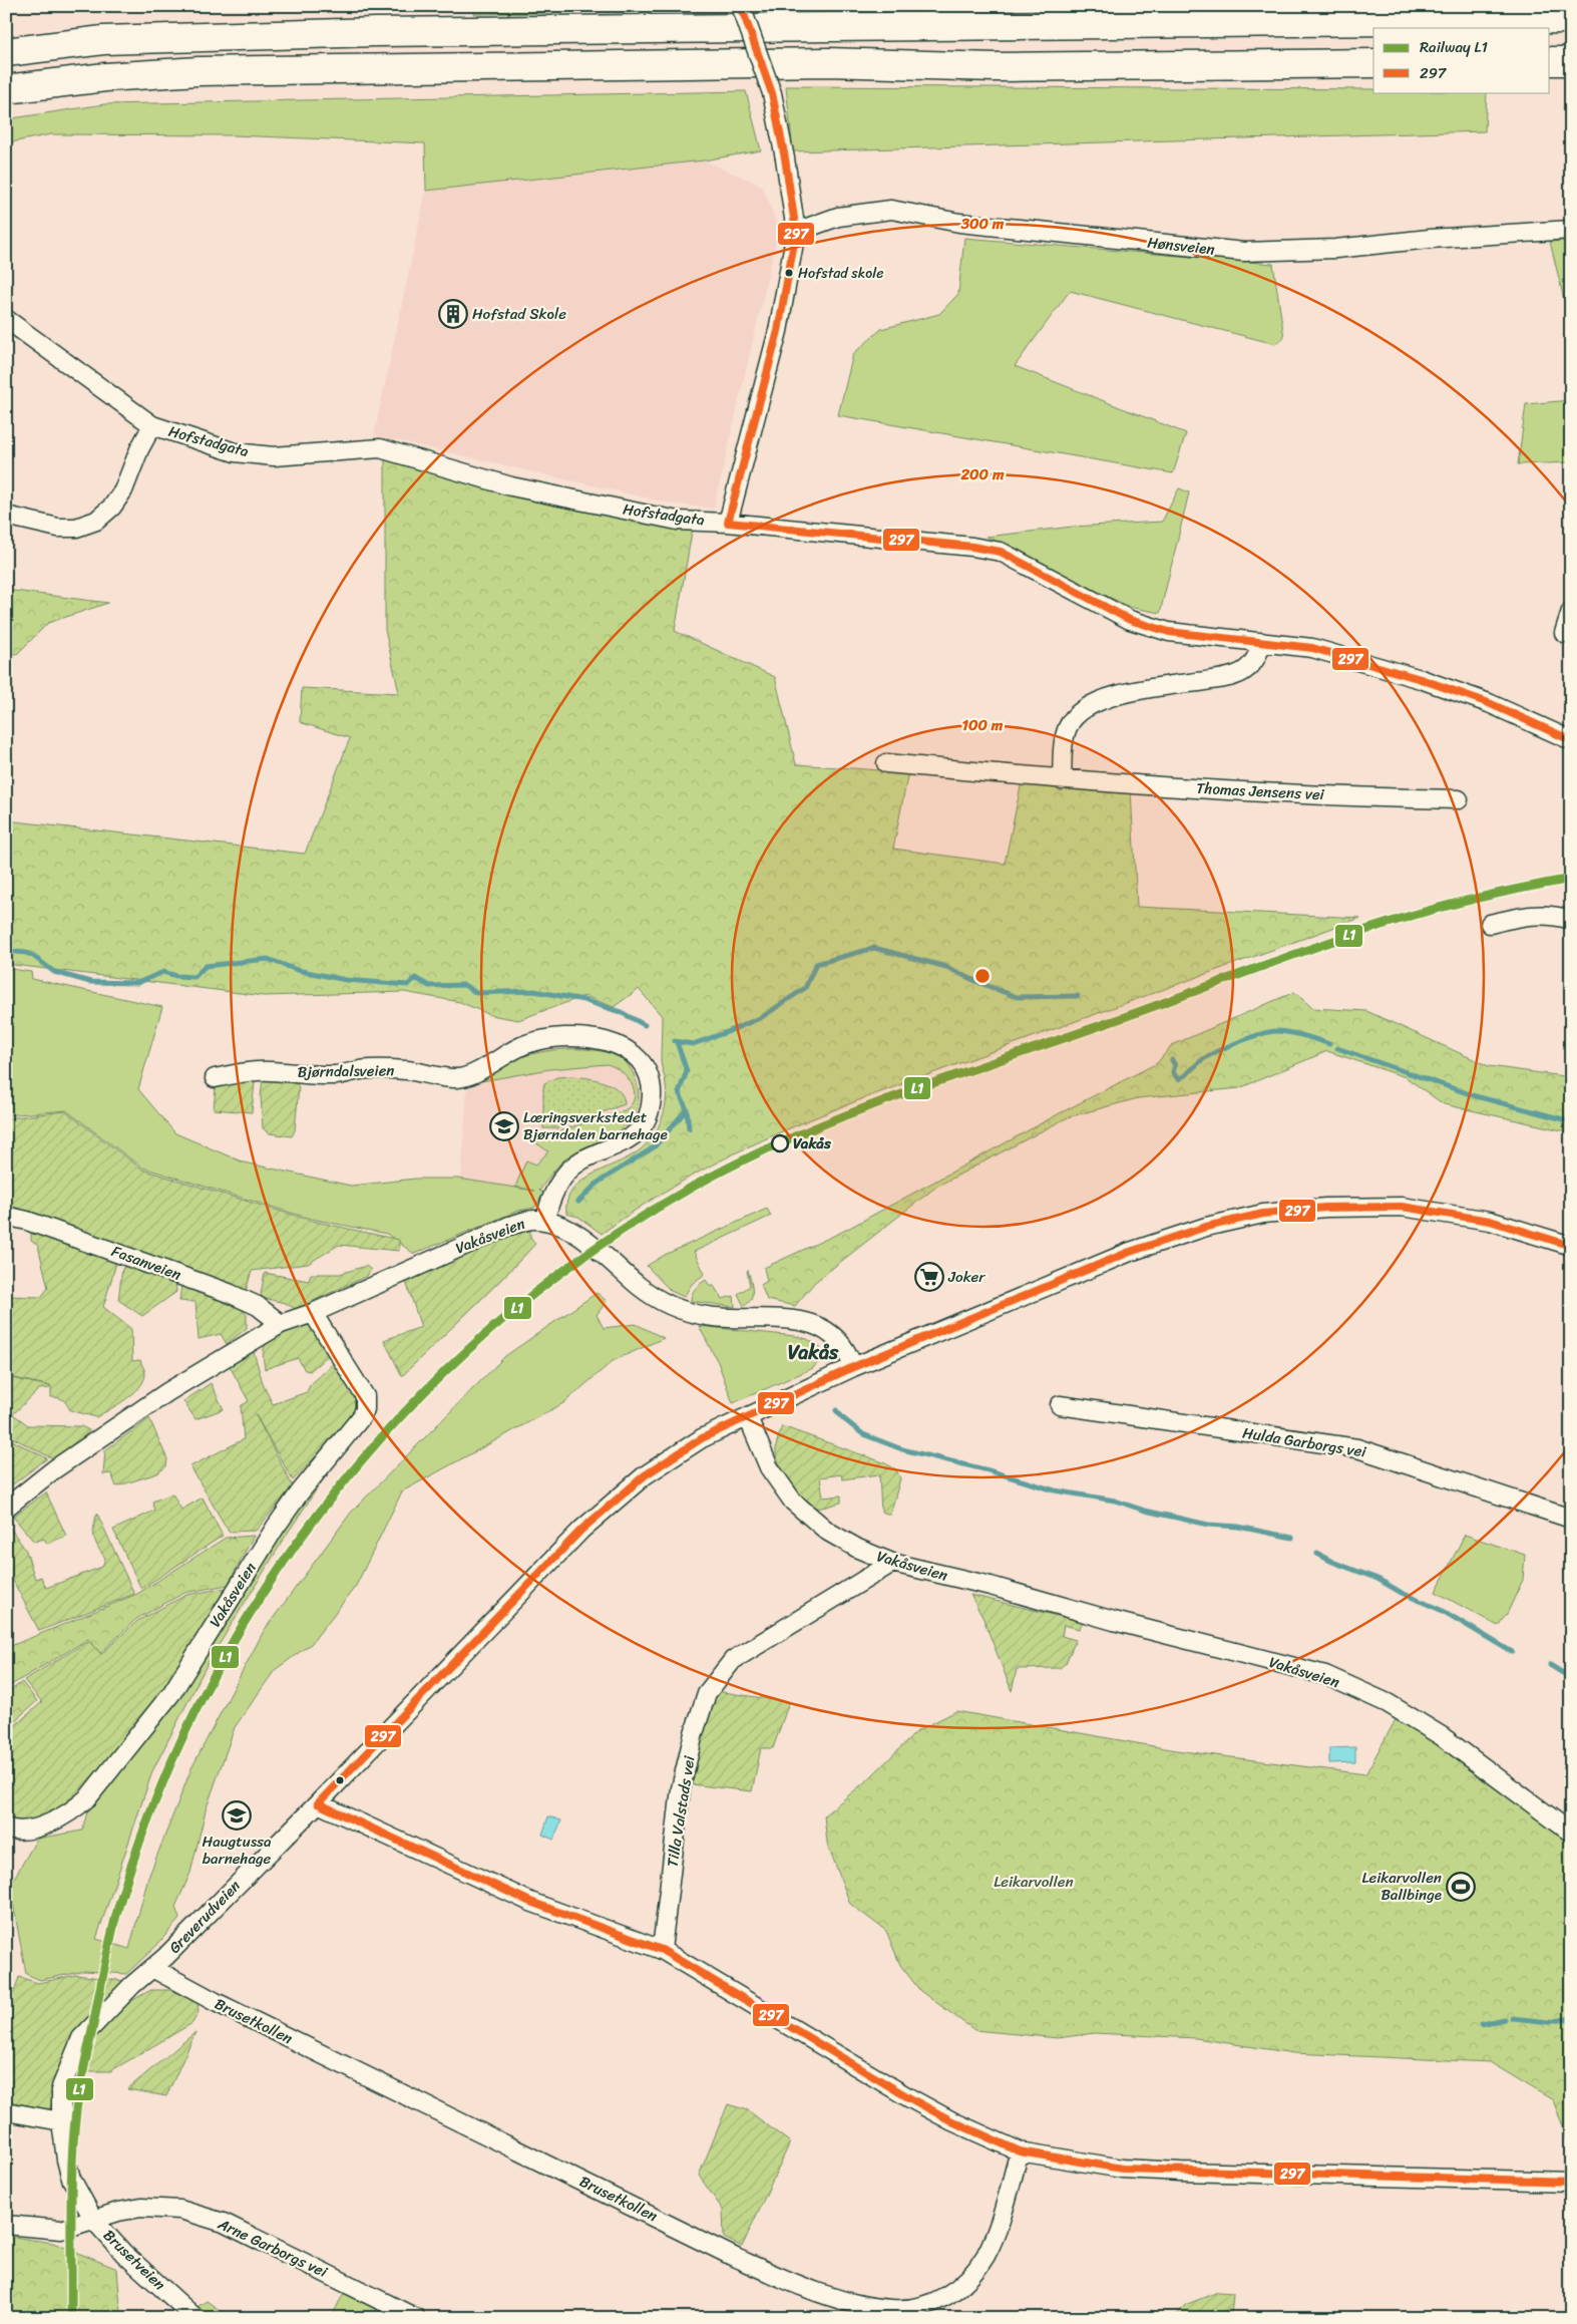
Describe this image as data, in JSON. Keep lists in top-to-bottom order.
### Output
{
  "streets": {
    "street": [
      "Hønsveien",
      "Hofstadgata",
      "Thomas Jensens vei",
      "Bjørndalsveien",
      "Vakåsveien",
      "Fasanveien",
      "Hulda Garborgs vei",
      "Tilla Valstads vei",
      "Greverudveien",
      "Brusetkollen",
      "Arne Garborgs vei",
      "Brusetveien"
    ]
  },
  "crossings": [
    ["Bjørndalsveien", "Vakåsveien"],
    ["Vakåsveien", "Fasanveien"],
    ["Vakåsveien", "Tilla Valstads vei"],
    ["Vakåsveien", "Greverudveien"],
    ["Greverudveien", "Brusetkollen"],
    ["Greverudveien", "Arne Garborgs vei"],
    ["Greverudveien", "Brusetveien"],
    ["Arne Garborgs vei", "Brusetveien"]
  ],
  "districts": ["Vakås"],
  "parks": ["Leikarvollen"],
  "places": {
    "other": ["Hofstad skole", "Vakås"],
    "building": ["Hofstad Skole"],
    "school or university": ["Læringsverkstedet Bjørndalen barnehage", "Haugtussa barnehage"],
    "supermarket": ["Joker"],
    "sports": ["Leikarvollen Ballbinge"]
  },
  "lines": ["transit line 297", "rail line L1"],
  "legend": ["Railway L1", "297"],
  "rings": ["300 m", "200 m", "100 m"]
}
